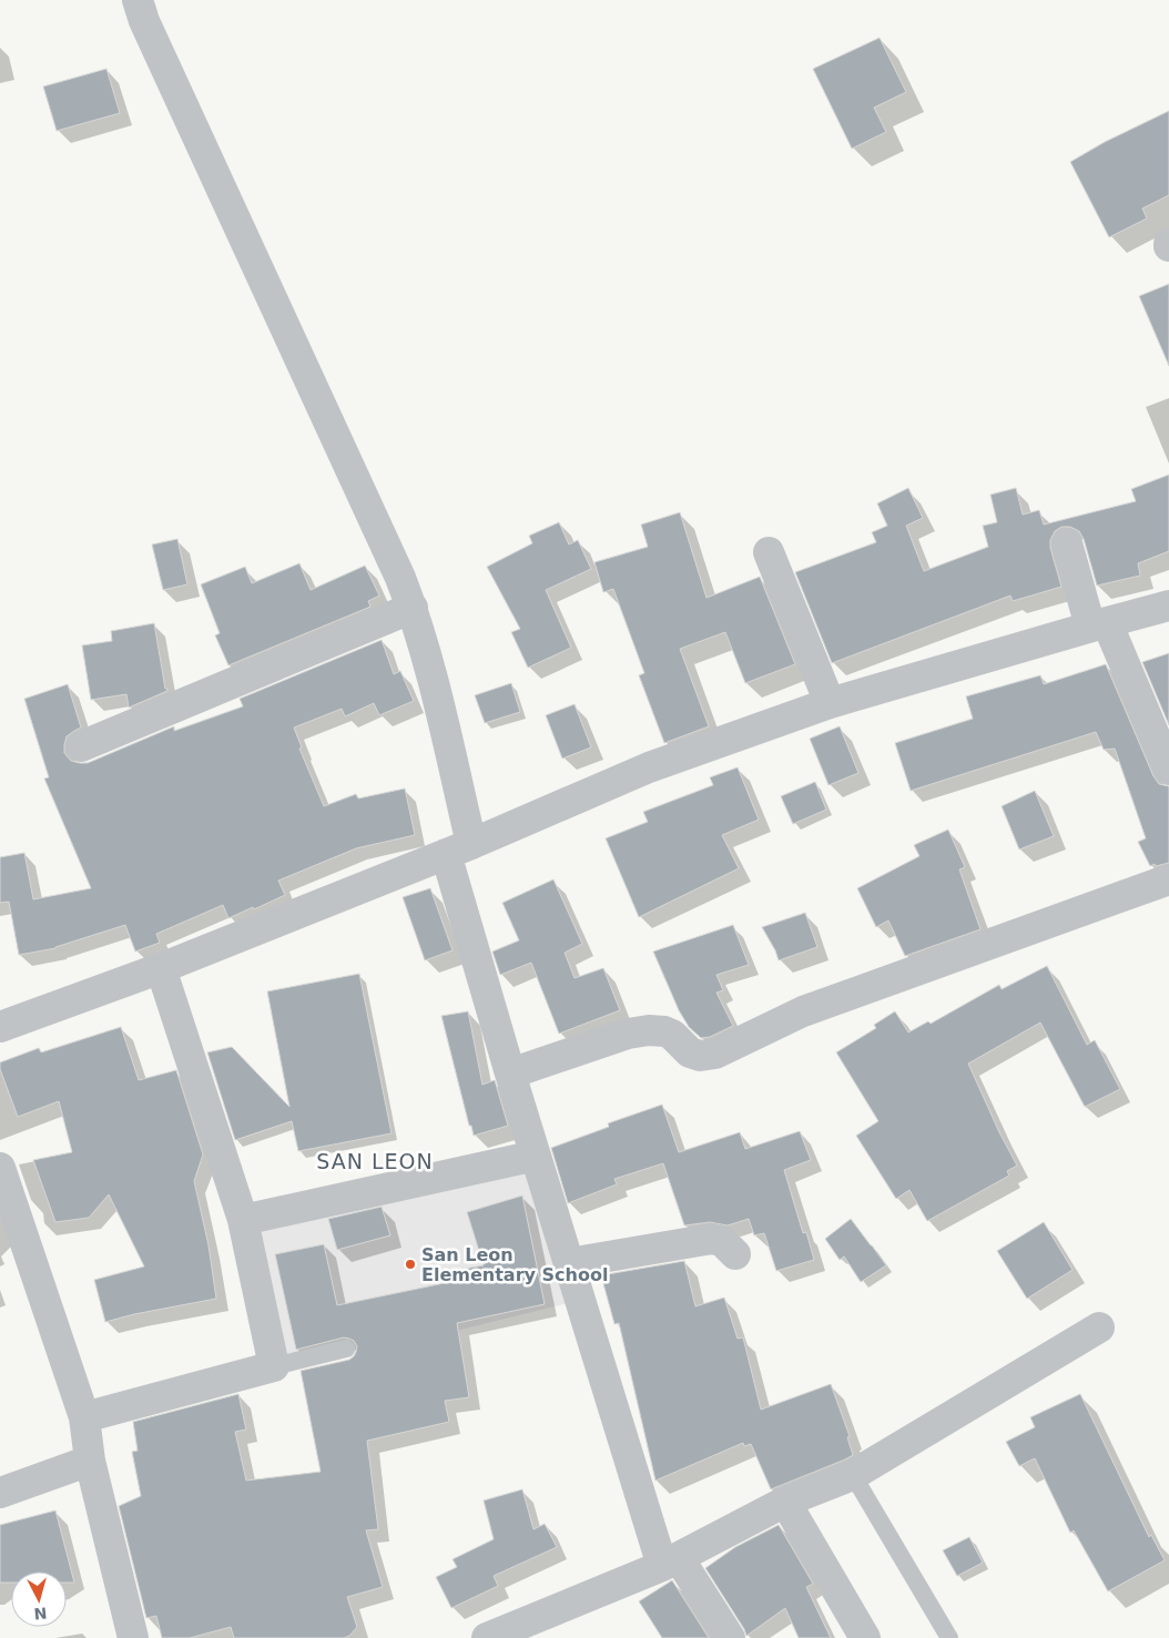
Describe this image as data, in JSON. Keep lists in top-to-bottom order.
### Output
{
  "districts": ["SAN LEON"],
  "places": ["San Leon Elementary School"],
  "north": "bottom"
}
